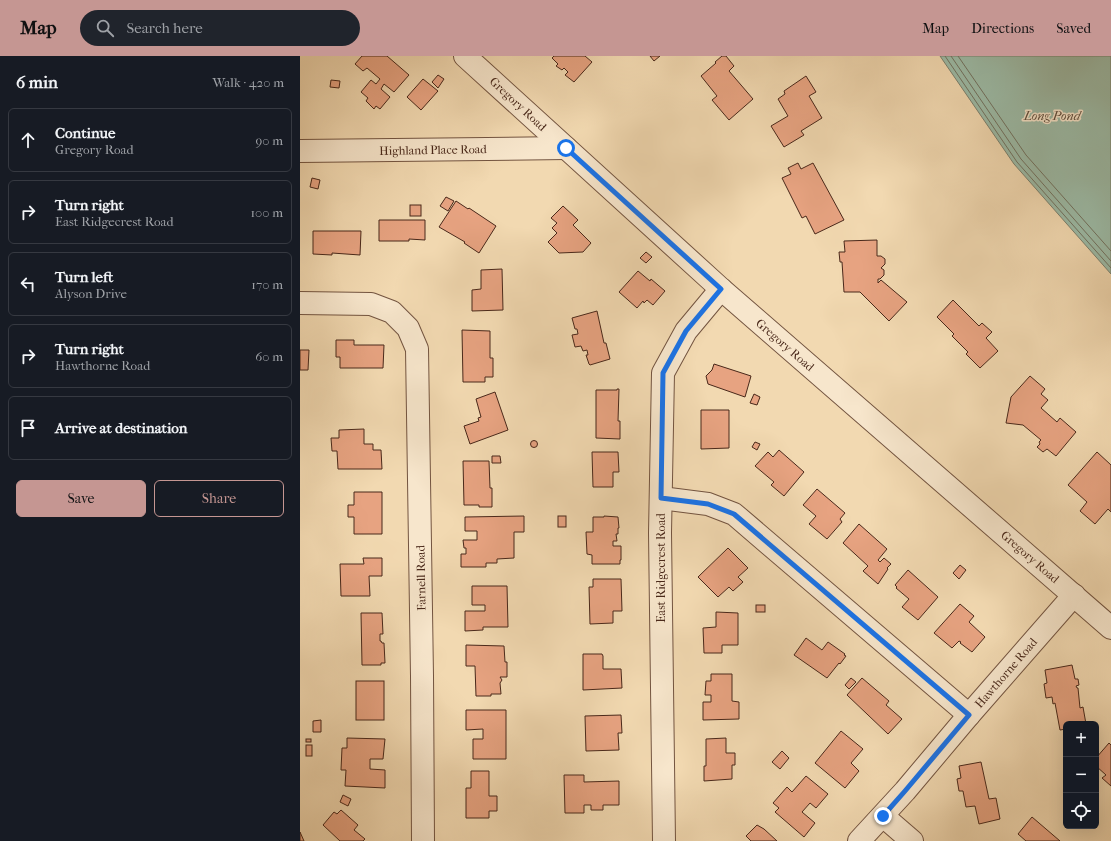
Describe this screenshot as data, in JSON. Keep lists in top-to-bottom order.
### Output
{
  "streets": {
    "street": [
      "Gregory Road",
      "Highland Place Road",
      "East Ridgecrest Road",
      "Farnell Road",
      "Hawthorne Road"
    ]
  },
  "crossings": [
    ["Gregory Road", "Highland Place Road"],
    ["Gregory Road", "East Ridgecrest Road"],
    ["Gregory Road", "Hawthorne Road"]
  ],
  "water": ["Long Pond"],
  "page": {
    "header": "Map",
    "search": "Search here",
    "nav": ["Map", "Directions", "Saved"],
    "heading": ["6 min", "Walk · 420 m"],
    "list": [
      ["Continue", "Gregory Road", "90 m"],
      ["Turn right", "East Ridgecrest Road", "100 m"],
      ["Turn left", "Alyson Drive", "170 m"],
      ["Turn right", "Hawthorne Road", "60 m"],
      "Arrive at destination"
    ],
    "buttons": ["Save", "Share"],
    "map_buttons": ["+", "−"]
  }
}
